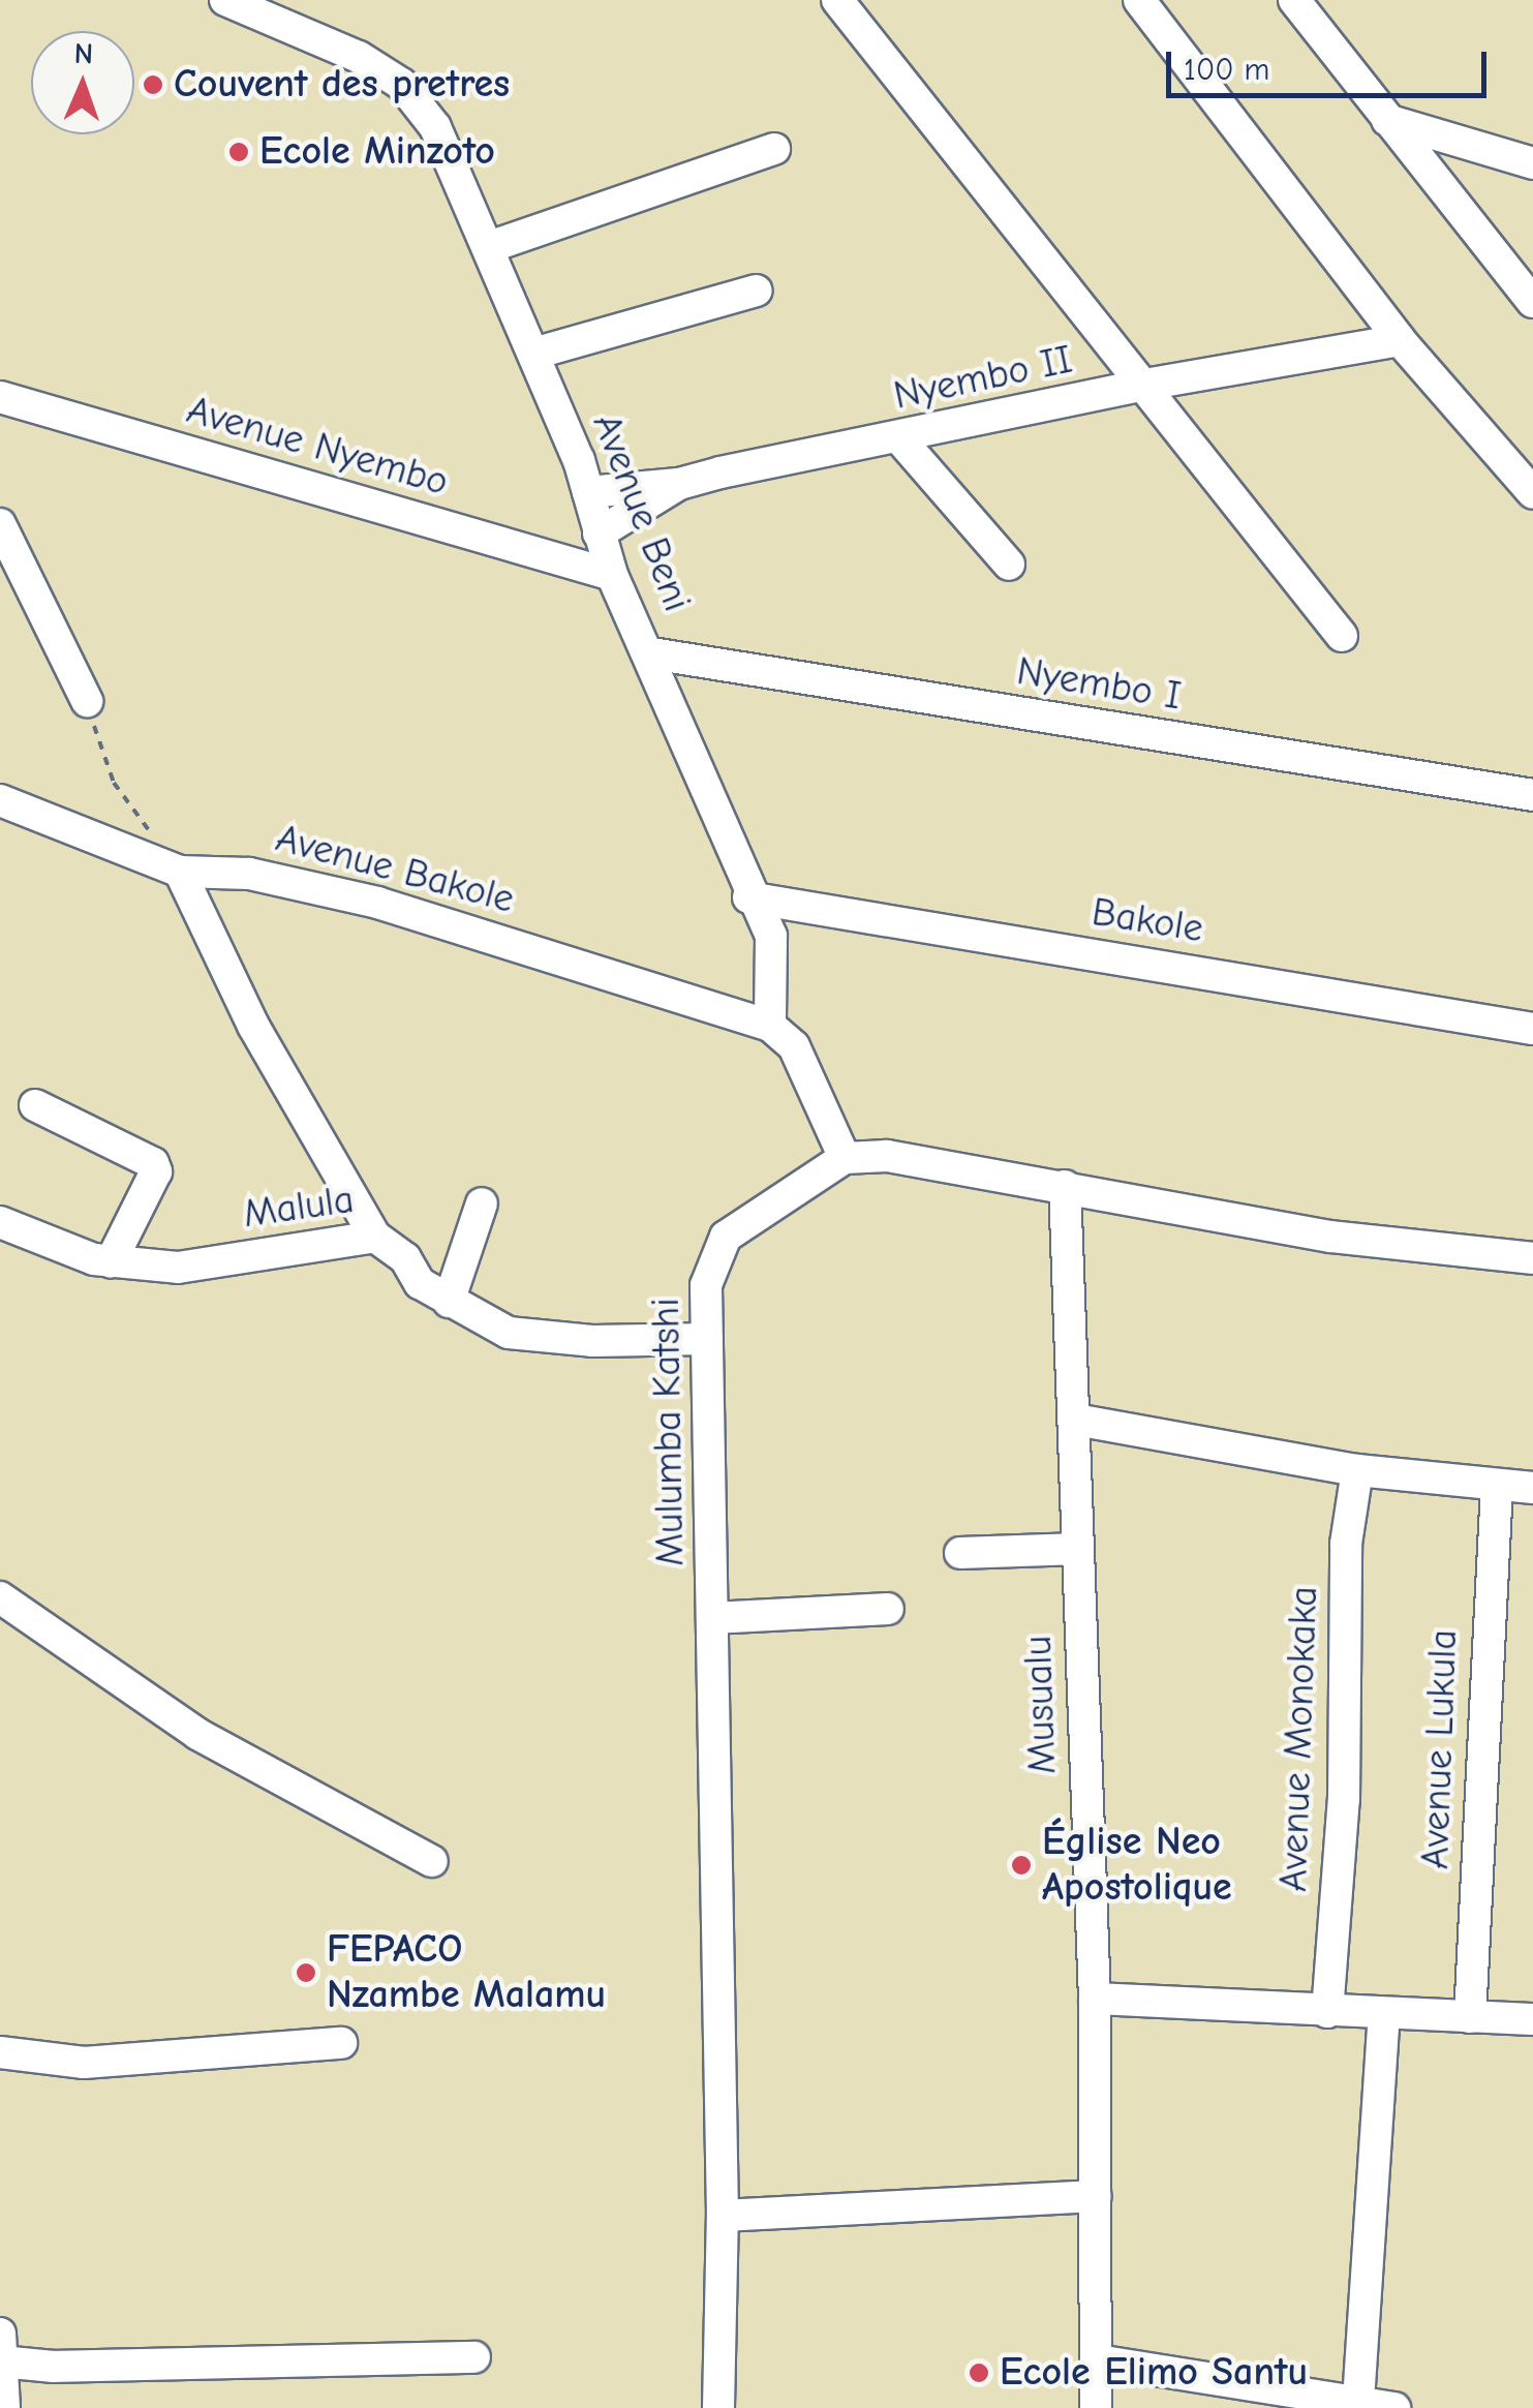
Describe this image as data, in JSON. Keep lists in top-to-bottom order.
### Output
{
  "streets": {
    "street": [
      "Nyembo II",
      "Avenue Nyembo",
      "Avenue Beni",
      "Nyembo I",
      "Avenue Bakole",
      "Bakole",
      "Malula",
      "Mulumba Katshi",
      "Musualu",
      "Avenue Monokaka",
      "Avenue Lukula"
    ]
  },
  "crossings": [
    ["Nyembo II", "Avenue Beni"],
    ["Avenue Nyembo", "Avenue Beni"],
    ["Avenue Beni", "Nyembo I"],
    ["Avenue Beni", "Avenue Bakole"],
    ["Avenue Beni", "Bakole"],
    ["Malula", "Mulumba Katshi"]
  ],
  "places": [
    "Couvent des pretres",
    "Ecole Minzoto",
    "Église Neo Apostolique",
    "FEPACO Nzambe Malamu",
    "Ecole Elimo Santu"
  ],
  "scale_bar": "100 m",
  "north": "top"
}
